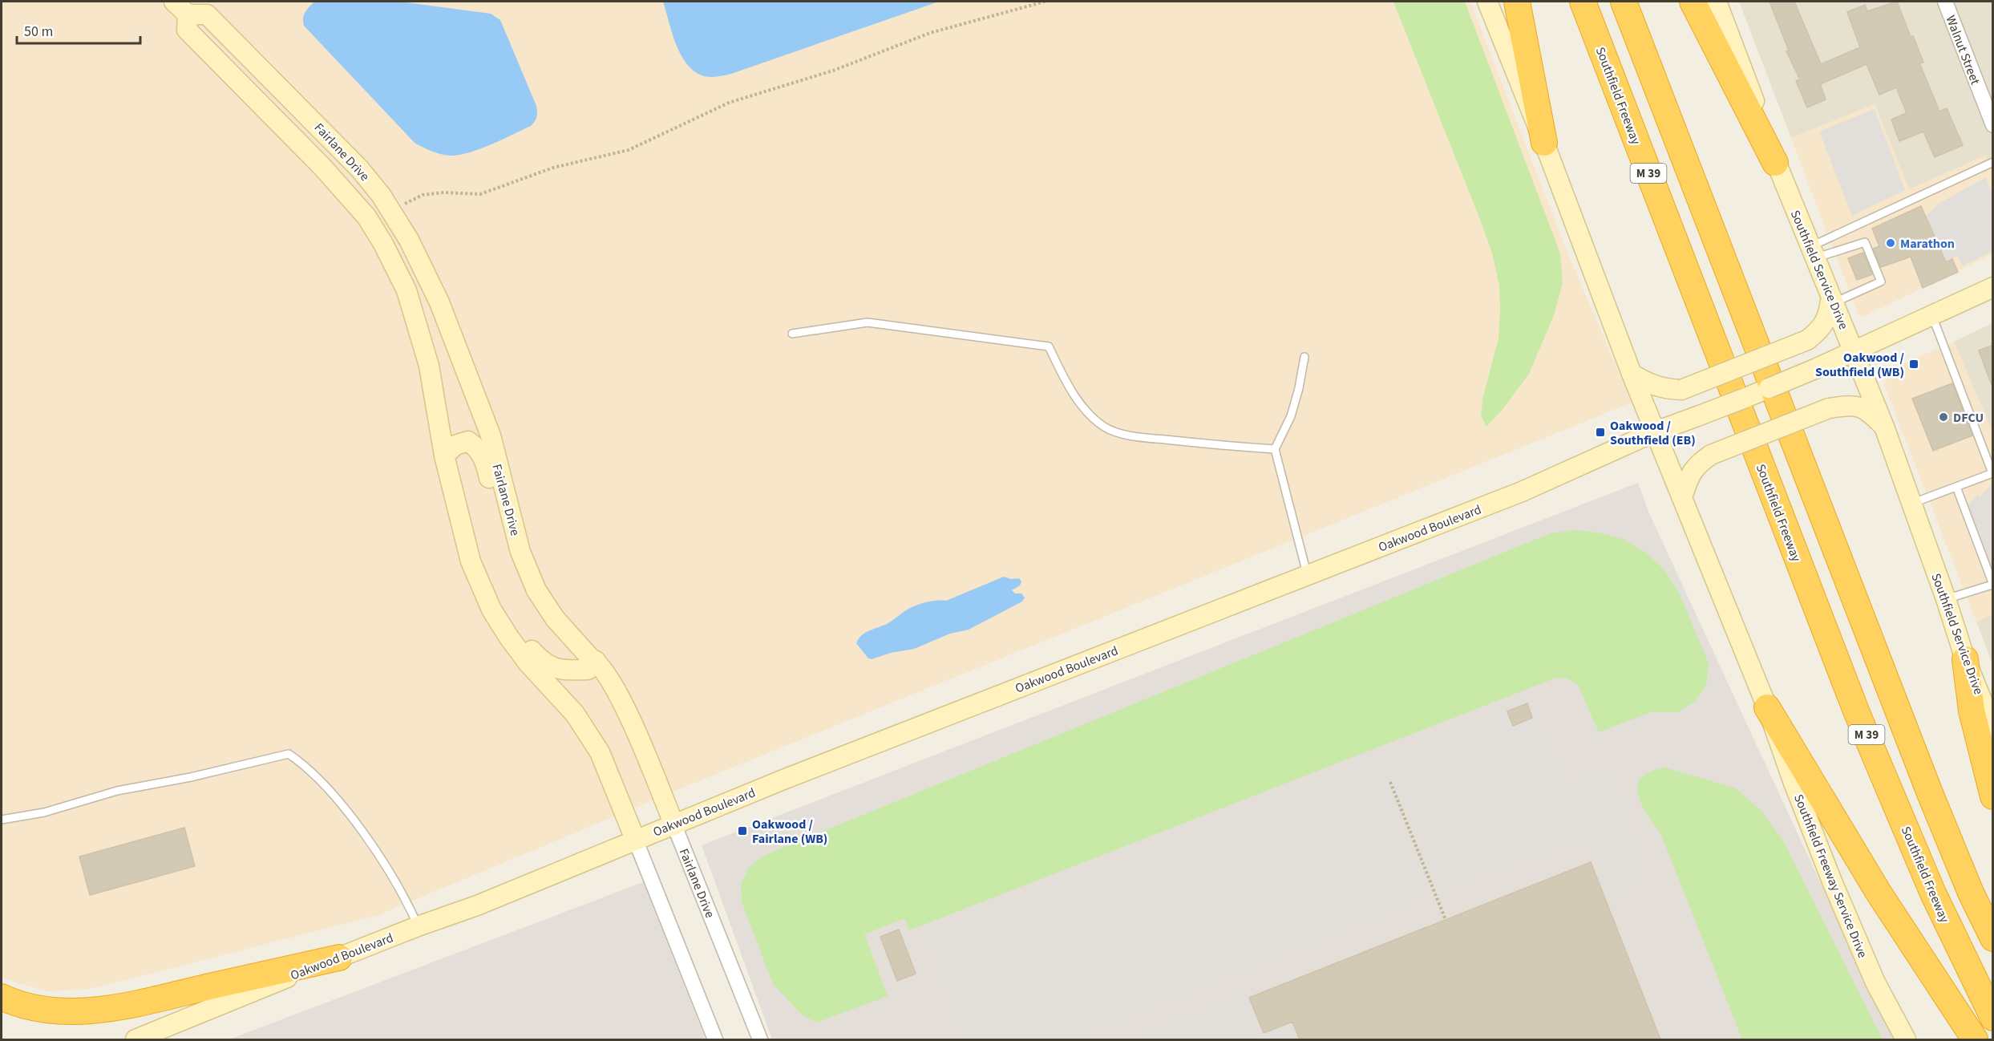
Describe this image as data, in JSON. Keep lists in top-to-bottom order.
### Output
{
  "streets": {
    "highway": ["Southfield Freeway", "M 39"],
    "main road": [
      "Fairlane Drive",
      "Southfield Service Drive",
      "Oakwood Boulevard",
      "Southfield Freeway Service Drive"
    ],
    "street": ["Walnut Street"]
  },
  "crossings": [
    ["Fairlane Drive", "Oakwood Boulevard"],
    ["Southfield Service Drive", "Oakwood Boulevard"]
  ],
  "places": {
    "other": ["Marathon", "DFCU"],
    "transit": ["Oakwood / Southfield (WB)", "Oakwood / Southfield (EB)", "Oakwood / Fairlane (WB)"]
  },
  "scale_bar": "50 m"
}
